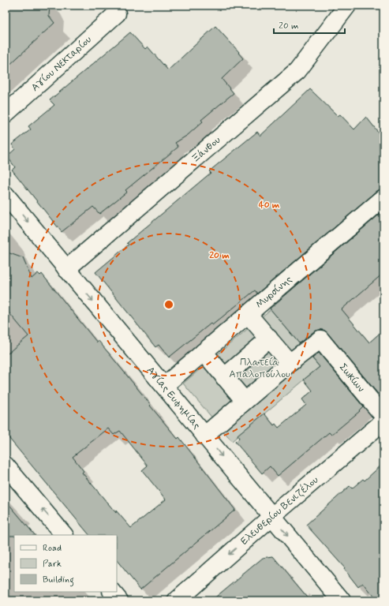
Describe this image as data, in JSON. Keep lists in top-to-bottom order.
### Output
{
  "streets": {
    "street": [
      "Αγίου Νεκταρίου",
      "Ξάνθου",
      "Μυρσίνης",
      "Σωκίων",
      "Αγίας Ευφημίας",
      "Ελευθερίου Βενιζέλου"
    ]
  },
  "crossings": [
    ["Ξάνθου", "Αγίας Ευφημίας"],
    ["Μυρσίνης", "Αγίας Ευφημίας"],
    ["Αγίας Ευφημίας", "Ελευθερίου Βενιζέλου"]
  ],
  "one_way": ["Αγίας Ευφημίας", "Ελευθερίου Βενιζέλου"],
  "parks": ["Πλατεία Απαλοπούλου"],
  "legend": ["Road", "Park", "Building"],
  "scale_bar": "20 m",
  "rings": ["40 m", "20 m"]
}
